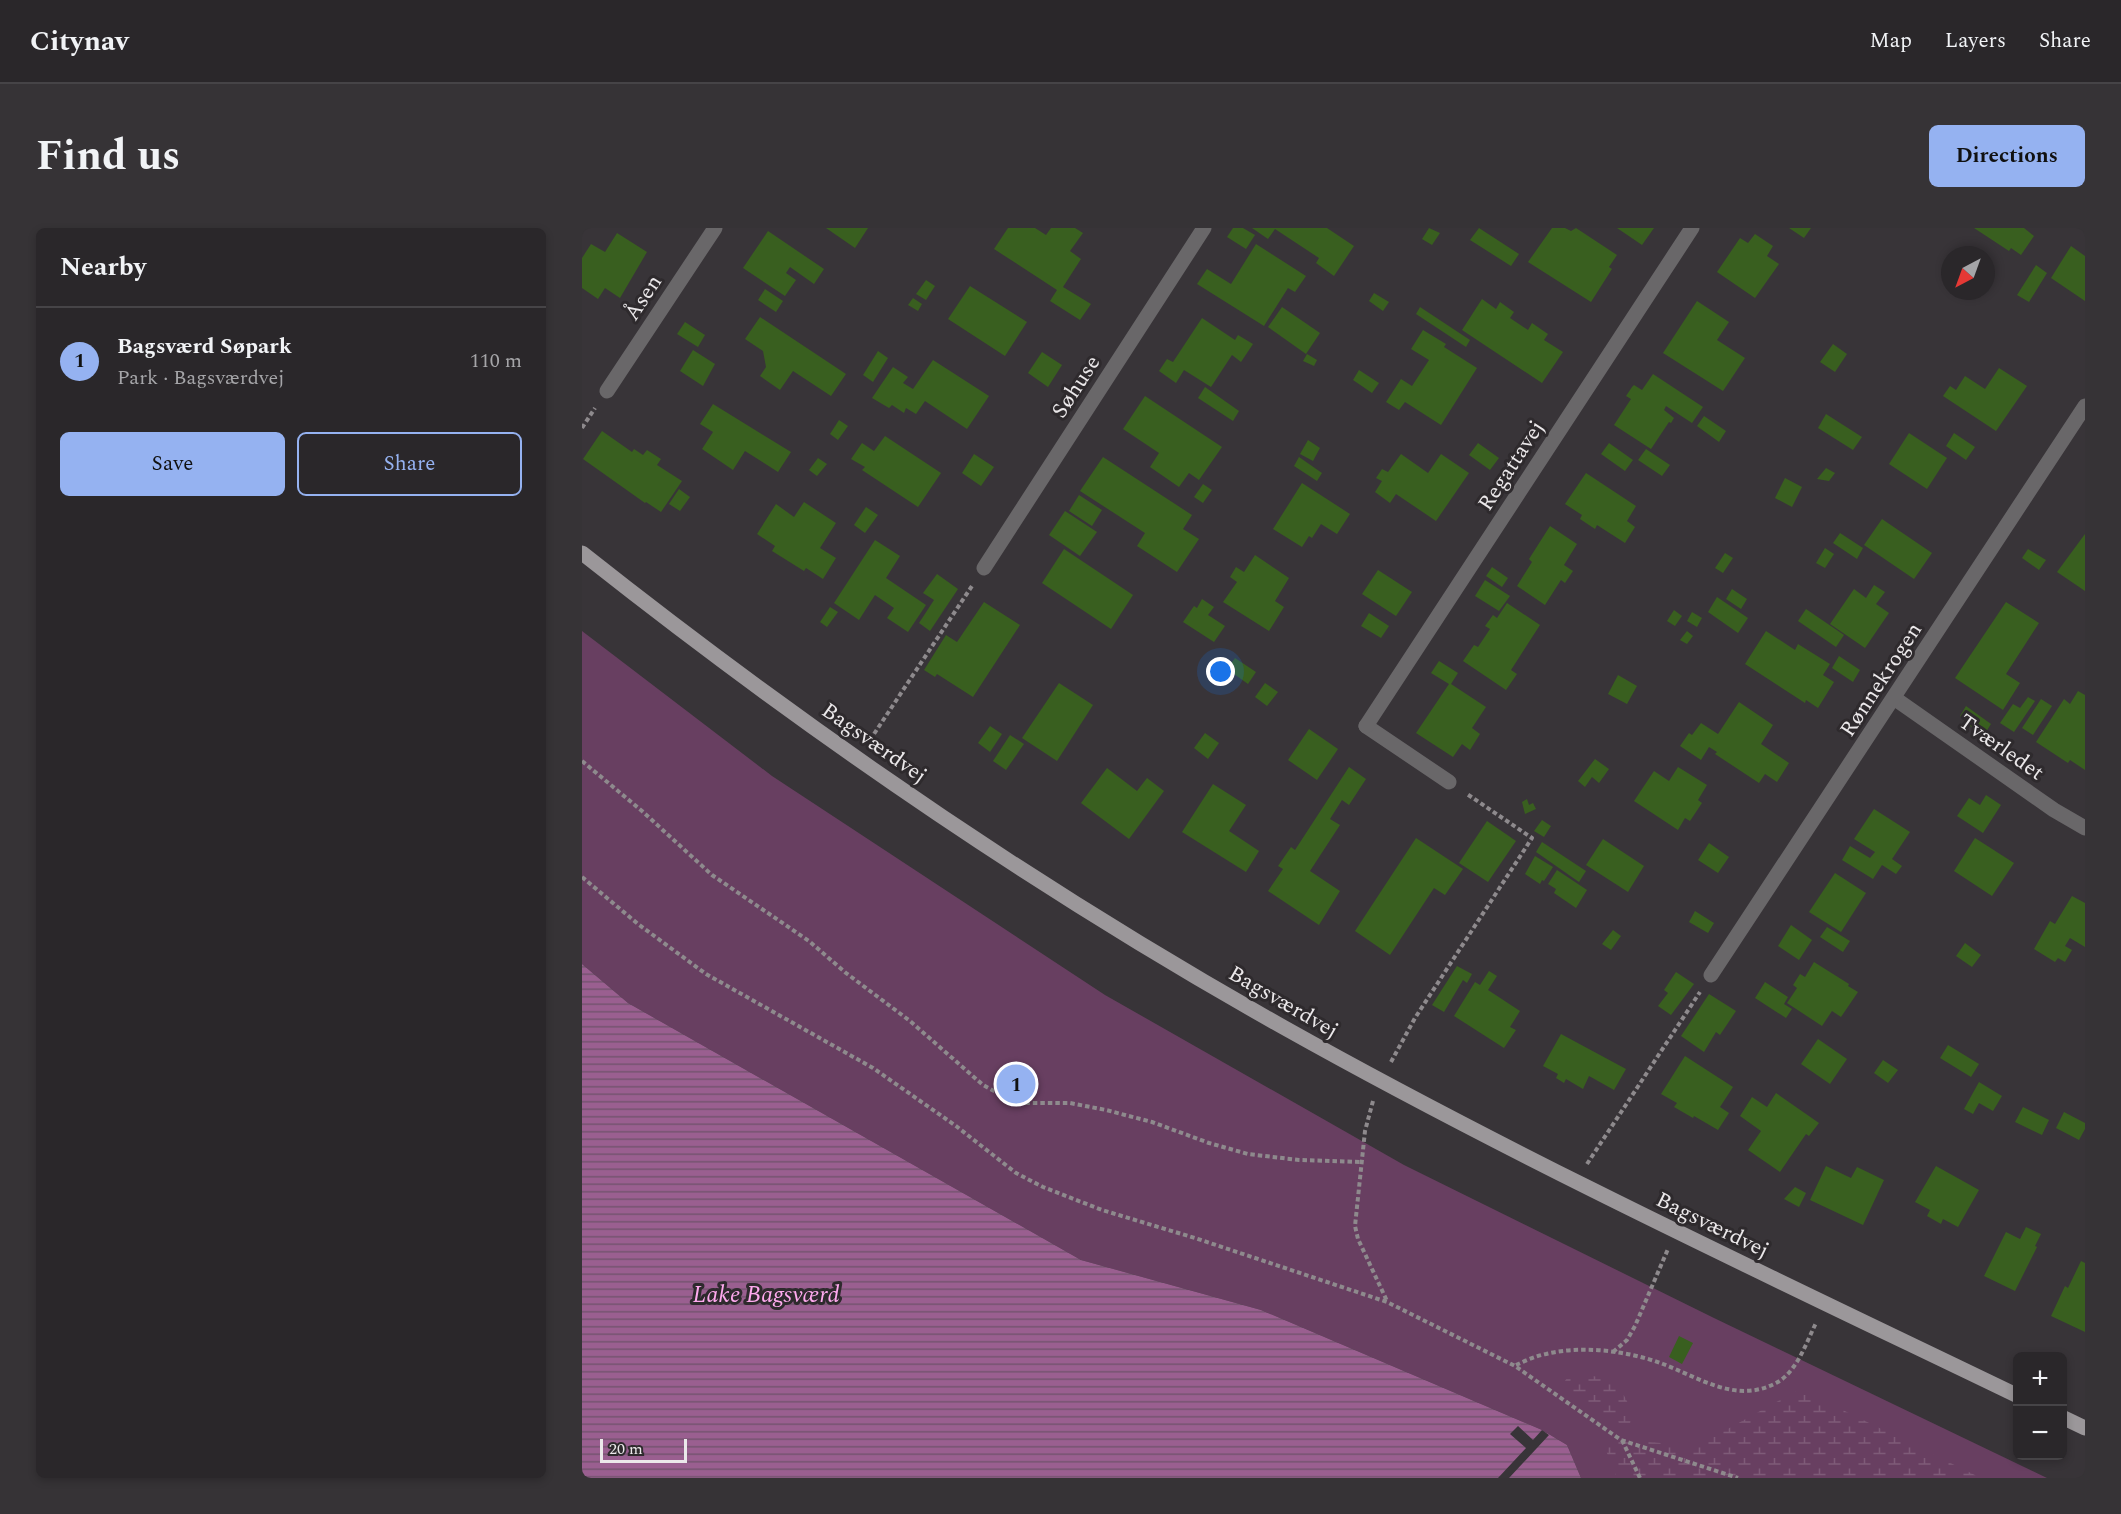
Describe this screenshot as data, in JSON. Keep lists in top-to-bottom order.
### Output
{
  "streets": {
    "main road": ["Bagsværdvej"],
    "street": [
      "Åsen",
      "Søhuse",
      "Regattavej",
      "Rønnekrogen",
      "Tværledet"
    ]
  },
  "crossings": [
    ["Rønnekrogen", "Tværledet"]
  ],
  "water": ["Lake Bagsværd"],
  "scale_bar": "20 m",
  "north": "bottom left",
  "page": {
    "header": "Citynav",
    "nav": ["Map", "Layers", "Share"],
    "title": "Find us",
    "buttons": [
      "Directions",
      ["Save", "Share"]
    ],
    "heading": "Nearby",
    "list": [
      {
        "mark": "1",
        "name": "Bagsværd Søpark",
        "note": "Park · Bagsværdvej",
        "value": "110 m"
      }
    ],
    "pins": "1",
    "map_buttons": ["+", "−"],
    "scale": "20 m"
  }
}
